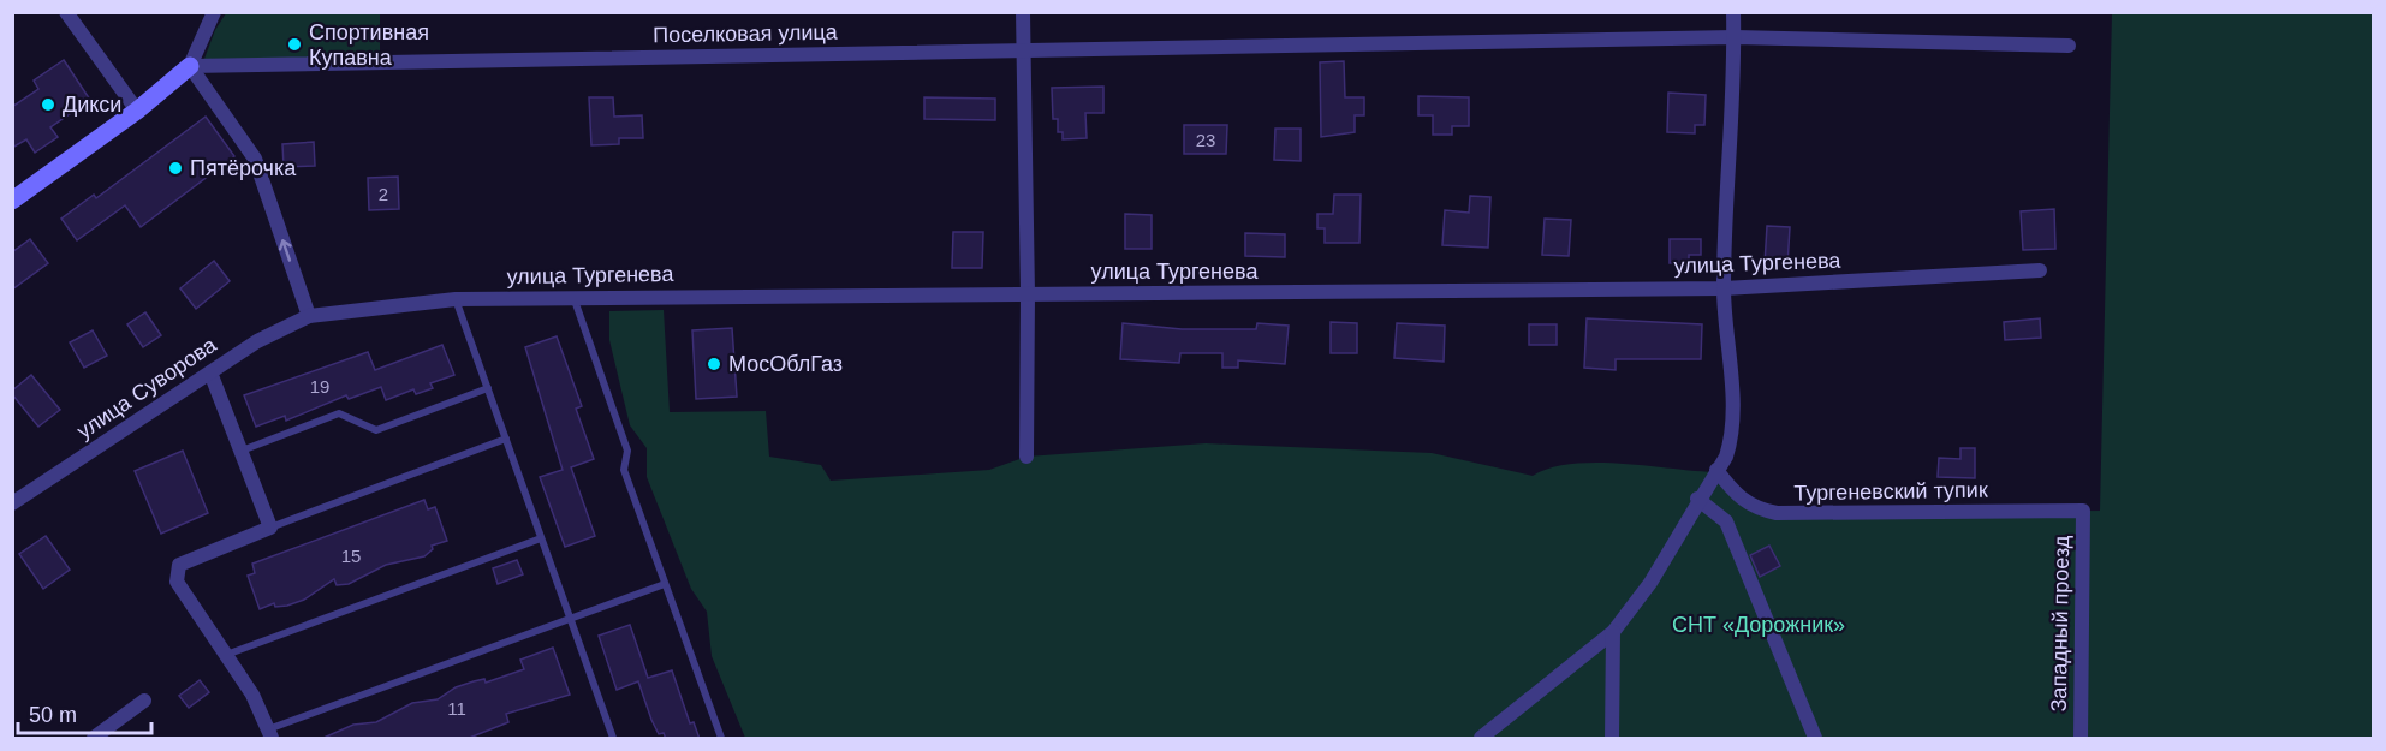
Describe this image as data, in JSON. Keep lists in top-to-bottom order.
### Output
{
  "streets": {
    "street": [
      "Поселковая улица",
      "улица Тургенева",
      "улица Суворова",
      "Тургеневский тупик",
      "Западный проезд"
    ]
  },
  "crossings": [
    ["улица Тургенева", "улица Суворова"],
    ["Тургеневский тупик", "Западный проезд"]
  ],
  "parks": ["СНТ «Дорожник»"],
  "places": [
    "Спортивная Купавна",
    "Дикси",
    "Пятёрочка",
    "МосОблГаз"
  ],
  "house_numbers": [
    "23",
    "2",
    "19",
    "15",
    "11"
  ],
  "scale_bar": "50 m"
}
